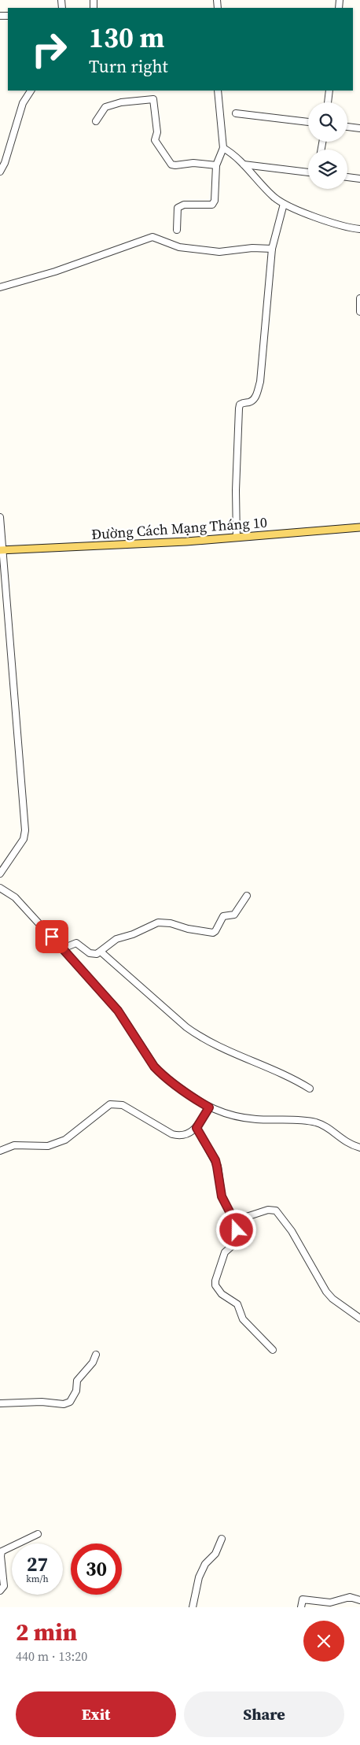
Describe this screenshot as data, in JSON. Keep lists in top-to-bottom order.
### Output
{
  "streets": {
    "main road": ["Đường Cách Mạng Tháng 10"]
  },
  "page": {
    "turn": ["130 m", "Turn right"],
    "speed": "27 km/h",
    "limit": "30",
    "heading": ["2 min", "440 m · 13:20"],
    "buttons": ["Exit", "Share"]
  }
}
